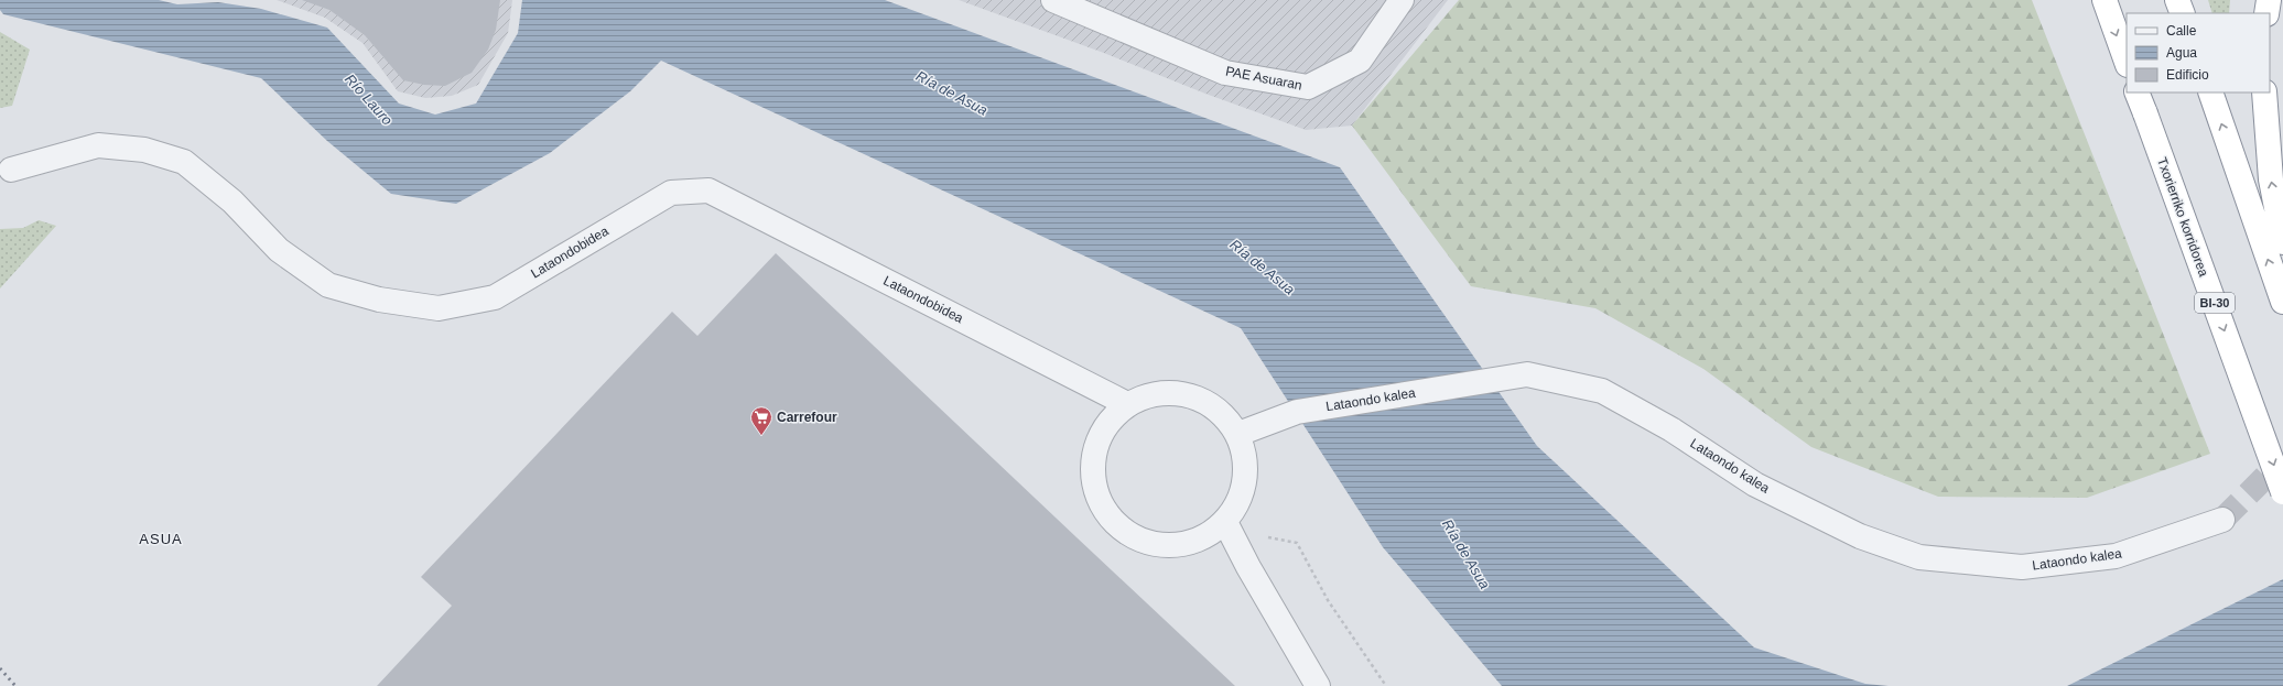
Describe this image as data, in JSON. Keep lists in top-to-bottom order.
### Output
{
  "streets": {
    "highway": ["Txorierriko korridorea", "BI-30"],
    "street": ["PAE Asuaran", "Lataondobidea", "Lataondo kalea"]
  },
  "crossings": [
    ["Lataondobidea", "Lataondo kalea"]
  ],
  "districts": ["ASUA"],
  "water": ["Ría de Asua", "Río Lauro"],
  "places": {
    "supermarket": ["Carrefour"]
  },
  "legend": ["Calle", "Agua", "Edificio"]
}
